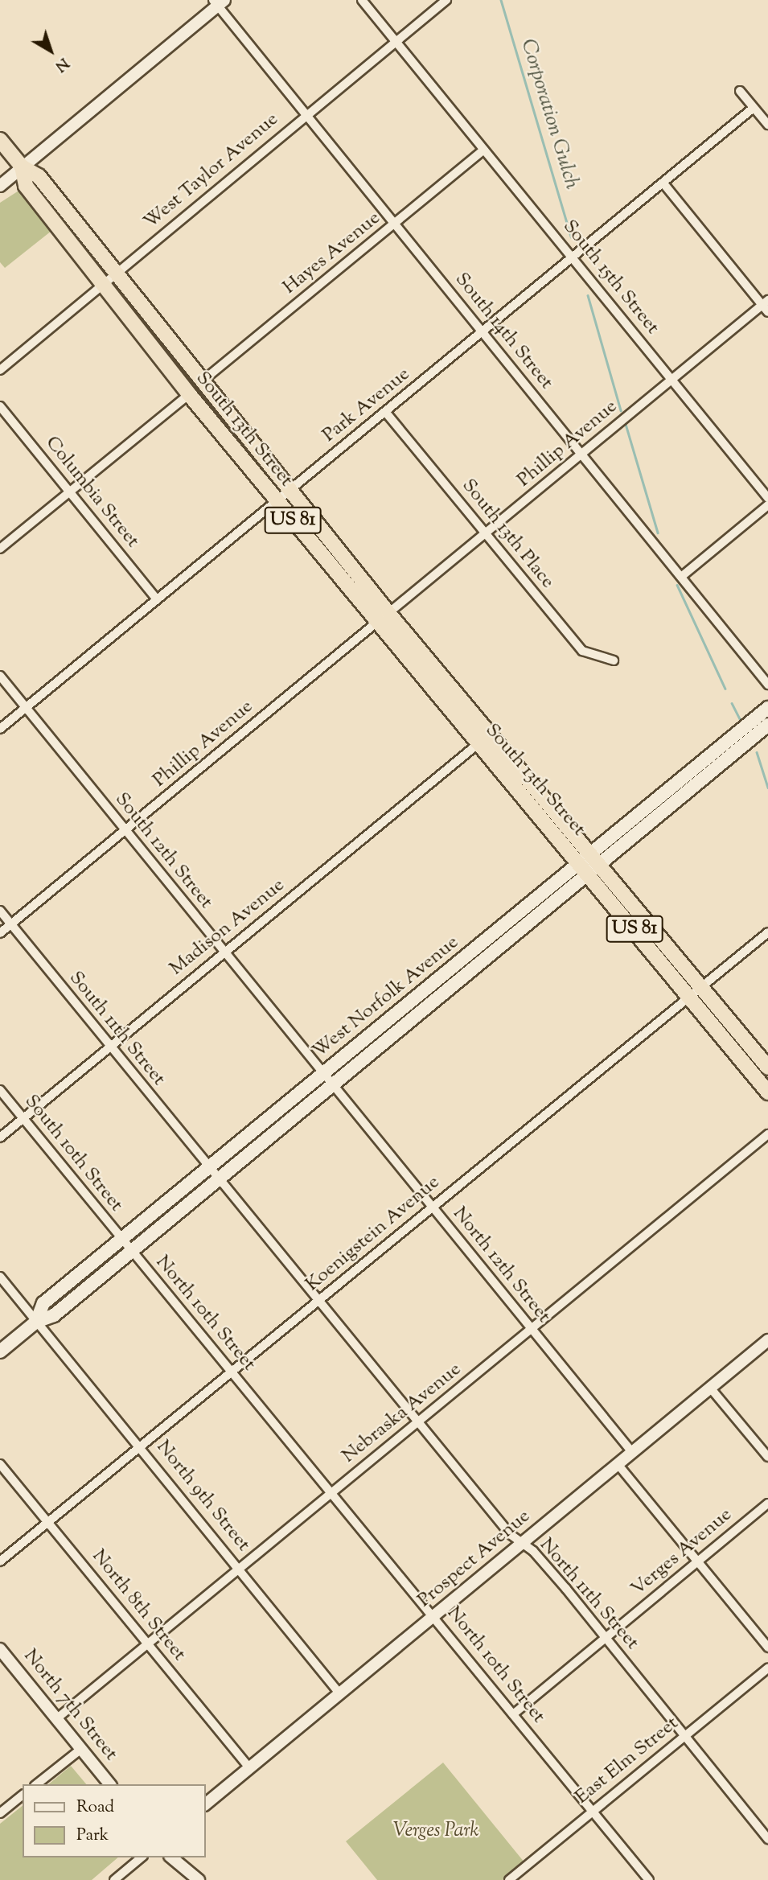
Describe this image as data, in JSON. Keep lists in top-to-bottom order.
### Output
{
  "streets": {
    "highway": ["South 13th Street", "US 81"],
    "main road": ["West Norfolk Avenue"],
    "street": [
      "West Taylor Avenue",
      "Hayes Avenue",
      "South 15th Street",
      "South 14th Street",
      "Park Avenue",
      "Phillip Avenue",
      "Columbia Street",
      "South 13th Place",
      "South 12th Street",
      "Madison Avenue",
      "South 11th Street",
      "South 10th Street",
      "Koenigstein Avenue",
      "North 12th Street",
      "North 10th Street",
      "Nebraska Avenue",
      "North 9th Street",
      "Verges Avenue",
      "Prospect Avenue",
      "North 11th Street",
      "North 8th Street",
      "North 7th Street",
      "East Elm Street"
    ]
  },
  "crossings": [
    ["West Taylor Avenue", "South 15th Street"],
    ["West Taylor Avenue", "South 14th Street"],
    ["West Taylor Avenue", "South 13th Street"],
    ["Hayes Avenue", "South 15th Street"],
    ["Hayes Avenue", "South 14th Street"],
    ["Hayes Avenue", "South 13th Street"],
    ["South 15th Street", "Park Avenue"],
    ["South 15th Street", "Phillip Avenue"],
    ["South 14th Street", "Park Avenue"],
    ["South 14th Street", "Phillip Avenue"],
    ["Park Avenue", "South 13th Street"],
    ["Park Avenue", "Columbia Street"],
    ["Park Avenue", "South 13th Place"],
    ["Park Avenue", "South 12th Street"],
    ["South 13th Street", "Phillip Avenue"],
    ["South 13th Street", "US 81"],
    ["South 13th Street", "Madison Avenue"],
    ["South 13th Street", "West Norfolk Avenue"],
    ["Phillip Avenue", "South 13th Place"],
    ["Phillip Avenue", "South 12th Street"],
    ["Phillip Avenue", "South 11th Street"],
    ["US 81", "West Norfolk Avenue"],
    ["US 81", "Koenigstein Avenue"],
    ["South 12th Street", "Madison Avenue"],
    ["South 12th Street", "West Norfolk Avenue"],
    ["South 12th Street", "North 12th Street"],
    ["Madison Avenue", "South 11th Street"],
    ["Madison Avenue", "South 10th Street"],
    ["West Norfolk Avenue", "South 11th Street"],
    ["West Norfolk Avenue", "South 10th Street"],
    ["West Norfolk Avenue", "North 12th Street"],
    ["West Norfolk Avenue", "North 10th Street"],
    ["West Norfolk Avenue", "North 9th Street"],
    ["West Norfolk Avenue", "North 11th Street"],
    ["South 11th Street", "North 11th Street"],
    ["South 10th Street", "North 10th Street"],
    ["Koenigstein Avenue", "North 12th Street"],
    ["Koenigstein Avenue", "North 10th Street"],
    ["Koenigstein Avenue", "North 9th Street"],
    ["Koenigstein Avenue", "North 11th Street"],
    ["Koenigstein Avenue", "North 8th Street"],
    ["North 12th Street", "Nebraska Avenue"],
    ["North 12th Street", "Prospect Avenue"],
    ["North 10th Street", "Nebraska Avenue"],
    ["North 10th Street", "Verges Avenue"],
    ["North 10th Street", "Prospect Avenue"],
    ["North 10th Street", "East Elm Street"],
    ["Nebraska Avenue", "North 9th Street"],
    ["Nebraska Avenue", "North 11th Street"],
    ["Nebraska Avenue", "North 8th Street"],
    ["Nebraska Avenue", "North 7th Street"],
    ["North 9th Street", "Prospect Avenue"],
    ["Verges Avenue", "North 11th Street"],
    ["Prospect Avenue", "North 11th Street"],
    ["Prospect Avenue", "North 8th Street"],
    ["North 11th Street", "East Elm Street"]
  ],
  "water": ["Corporation Gulch"],
  "parks": ["Verges Park"],
  "legend": ["Road", "Park"],
  "north": "bottom right"
}
